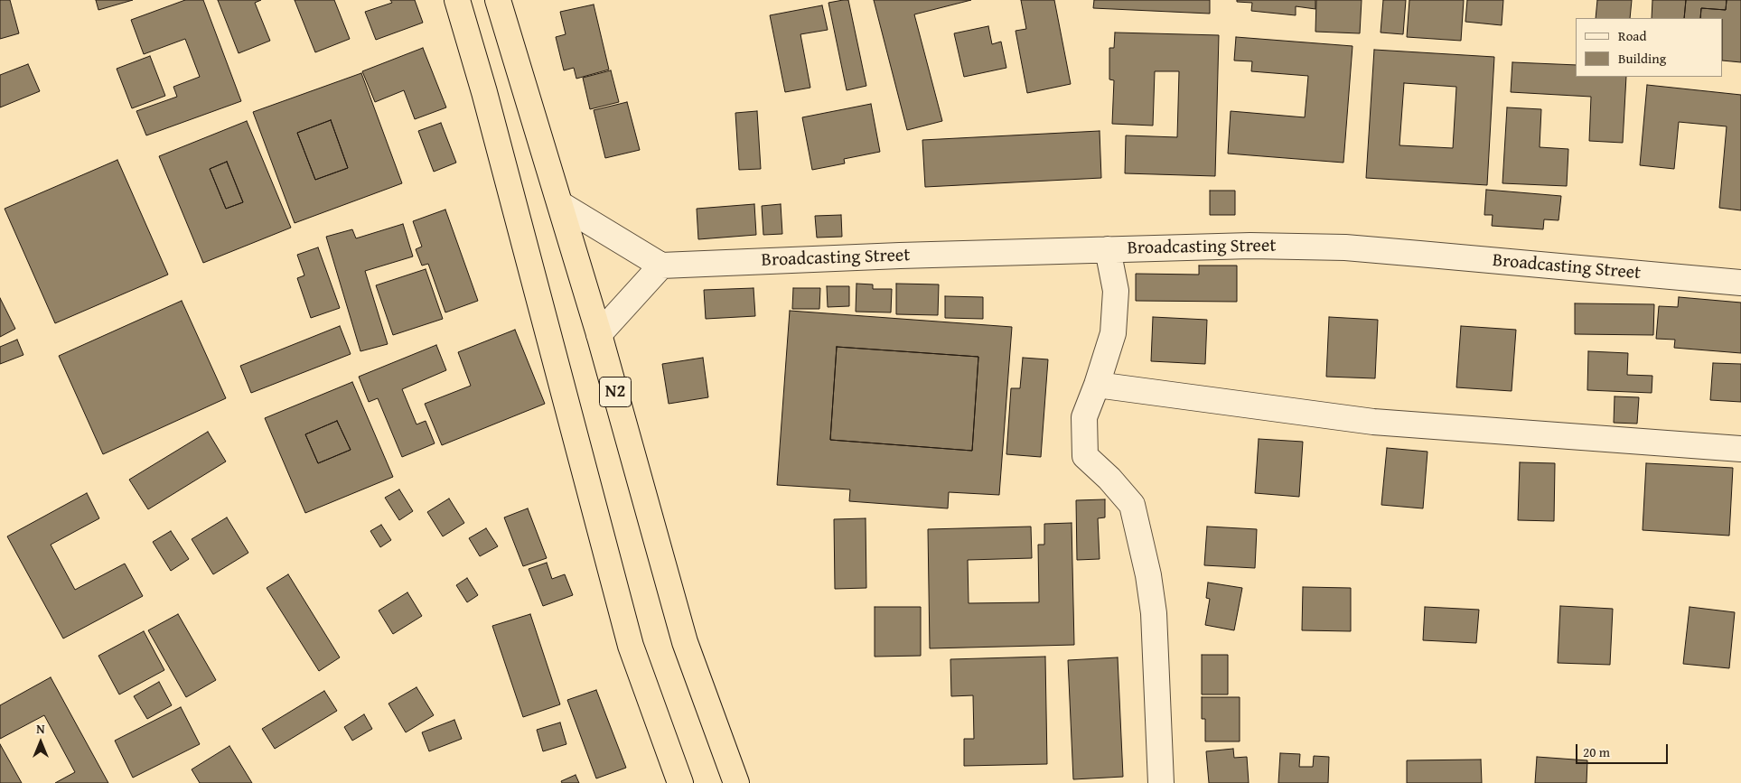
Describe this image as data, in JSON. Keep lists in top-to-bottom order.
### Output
{
  "streets": {
    "highway": ["N2"],
    "street": ["Broadcasting Street"]
  },
  "legend": ["Road", "Building"],
  "scale_bar": "20 m",
  "north": "top"
}
